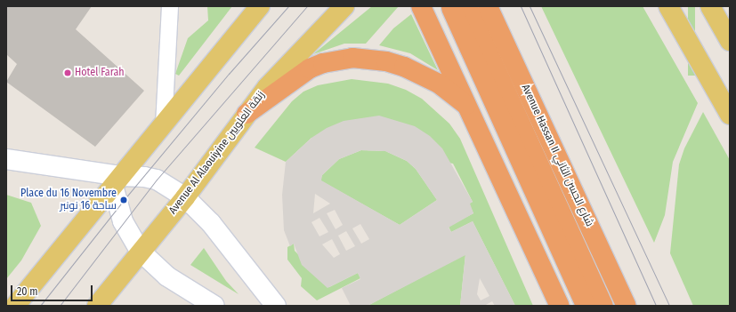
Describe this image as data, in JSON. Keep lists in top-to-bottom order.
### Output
{
  "streets": {
    "highway": ["Avenue Hassan II شارع الحسن الثاني"],
    "main road": ["Avenue Al Alaouiyine زنقة العلويين"]
  },
  "places": ["Hotel Farah", "Place du 16 Novembre ساحة 16 نونبر"],
  "scale_bar": "20 m"
}
